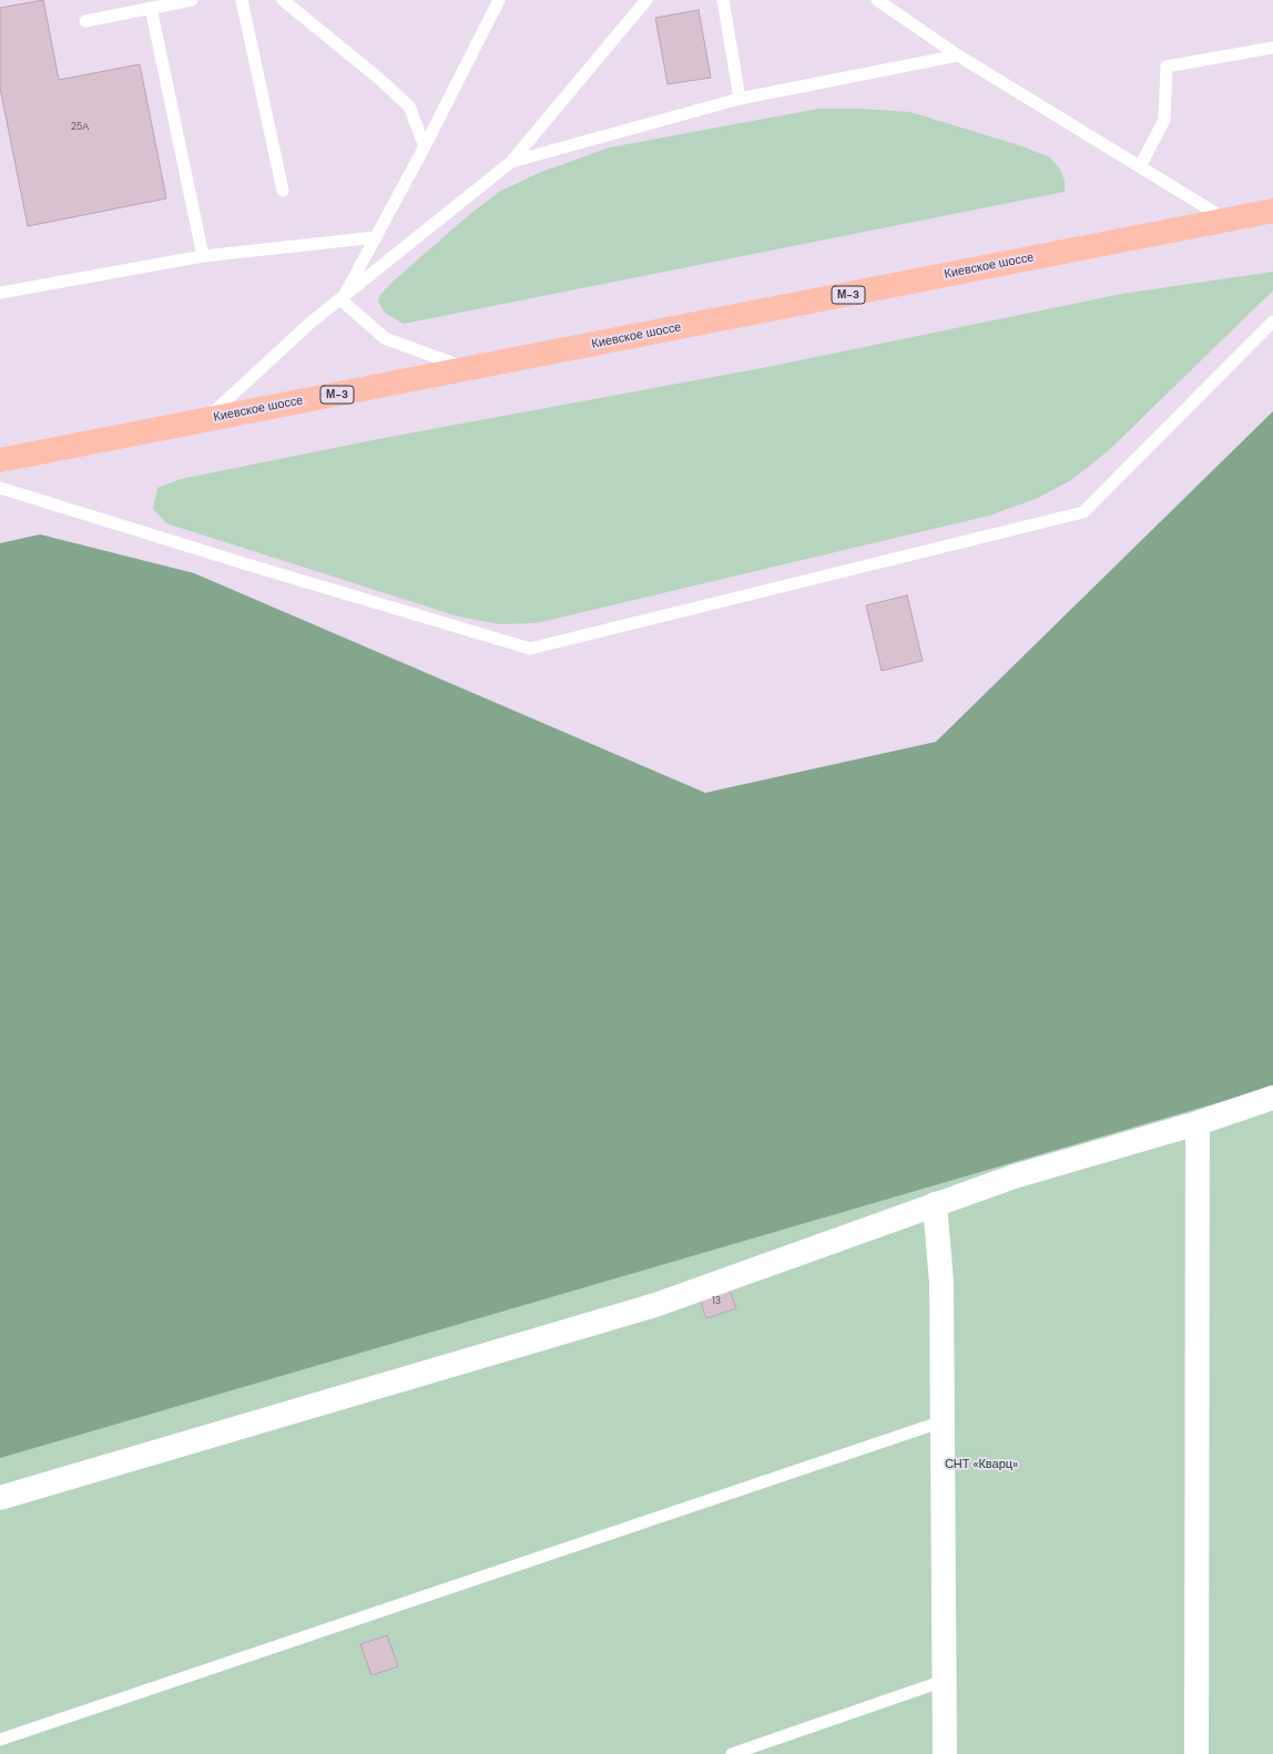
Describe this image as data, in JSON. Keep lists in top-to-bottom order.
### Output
{
  "streets": {
    "highway": ["Киевское шоссе", "М-3"]
  },
  "parks": ["СНТ «Кварц»"],
  "house_numbers": ["25А", "13"]
}
